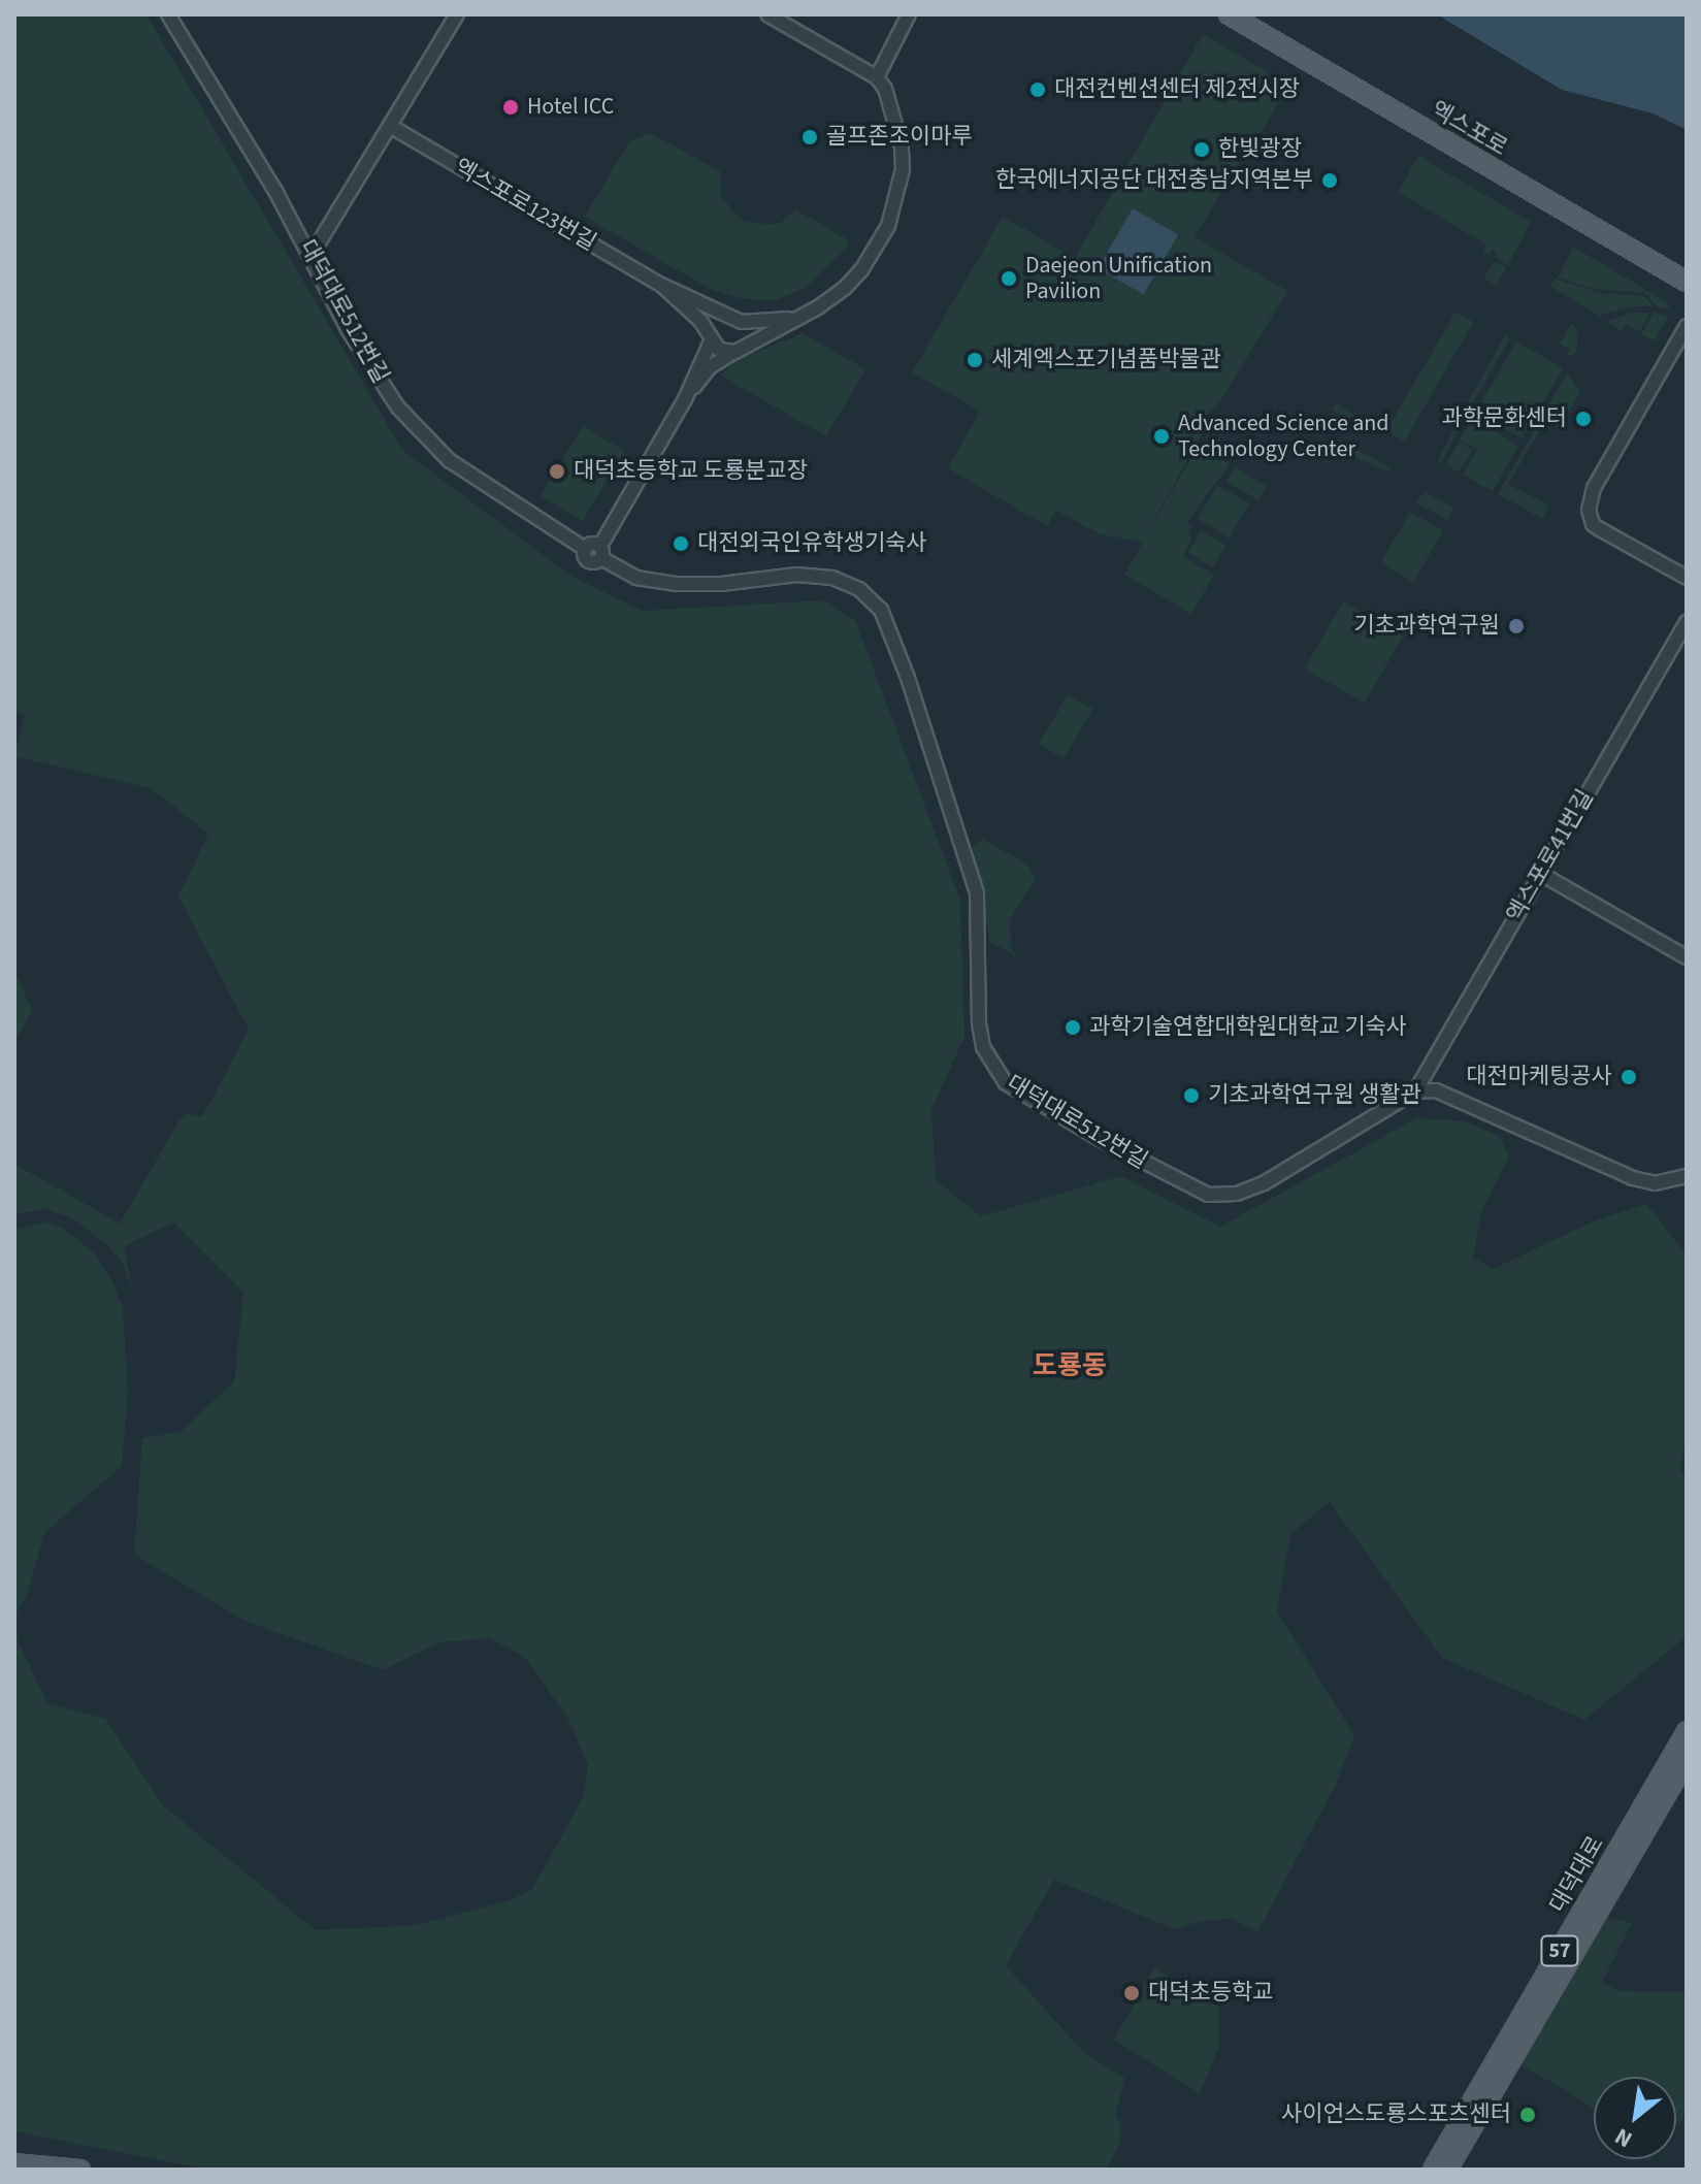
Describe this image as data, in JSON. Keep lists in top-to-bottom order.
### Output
{
  "streets": {
    "main road": ["엑스포로", "대덕대로", "57"],
    "street": ["엑스포로123번길", "대덕대로512번길", "엑스포로41번길"]
  },
  "crossings": [
    ["대덕대로512번길", "엑스포로41번길"]
  ],
  "districts": ["도룡동"],
  "places": [
    "대전컨벤션센터 제2전시장",
    "Hotel ICC",
    "골프존조이마루",
    "한빛광장",
    "한국에너지공단 대전충남지역본부",
    "Daejeon Unification Pavilion",
    "세계엑스포기념품박물관",
    "과학문화센터",
    "Advanced Science and Technology Center",
    "대덕초등학교 도룡분교장",
    "대전외국인유학생기숙사",
    "기초과학연구원",
    "과학기술연합대학원대학교 기숙사",
    "대전마케팅공사",
    "기초과학연구원 생활관",
    "대덕초등학교",
    "사이언스도룡스포츠센터"
  ],
  "north": "bottom left"
}
